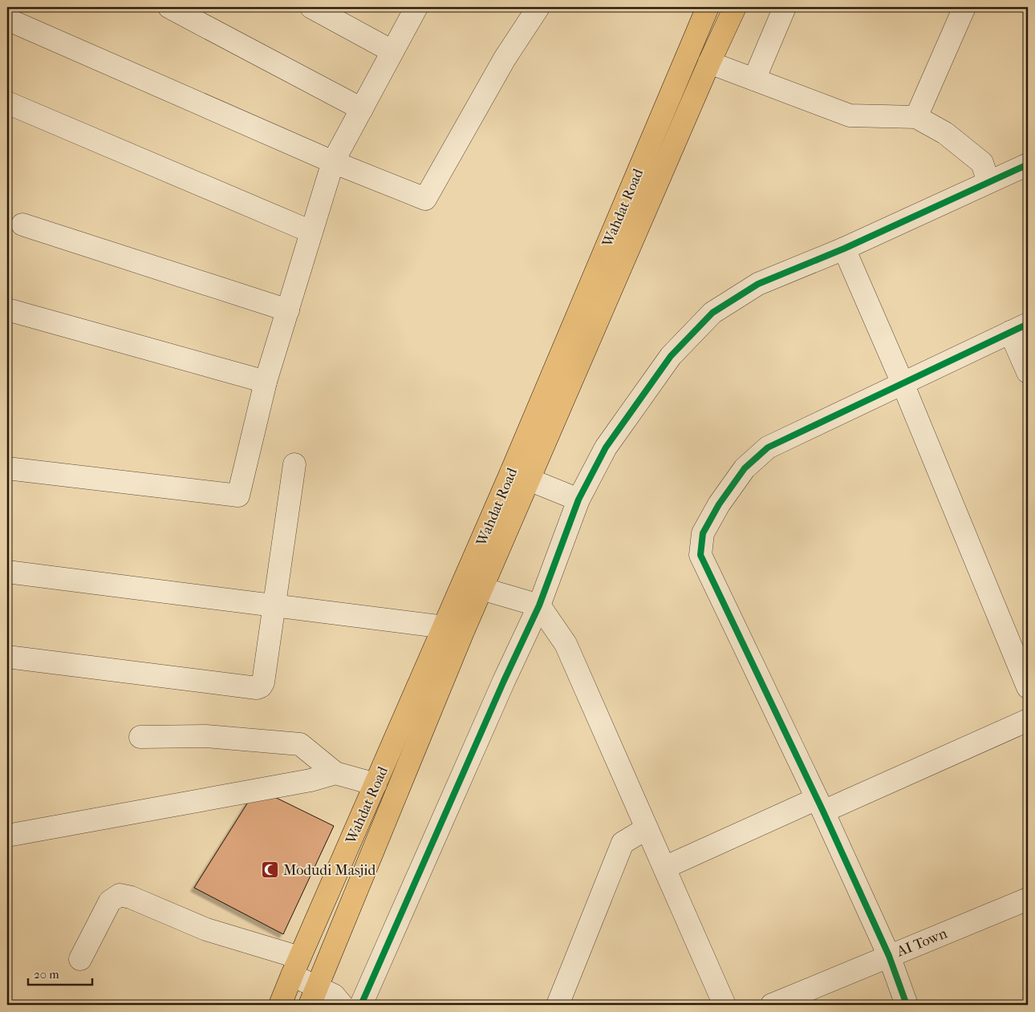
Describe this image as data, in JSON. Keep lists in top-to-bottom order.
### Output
{
  "streets": {
    "main road": ["Wahdat Road"],
    "street": ["AI Town"]
  },
  "places": {
    "mosque": ["Modudi Masjid"]
  },
  "scale_bar": "20 m"
}
